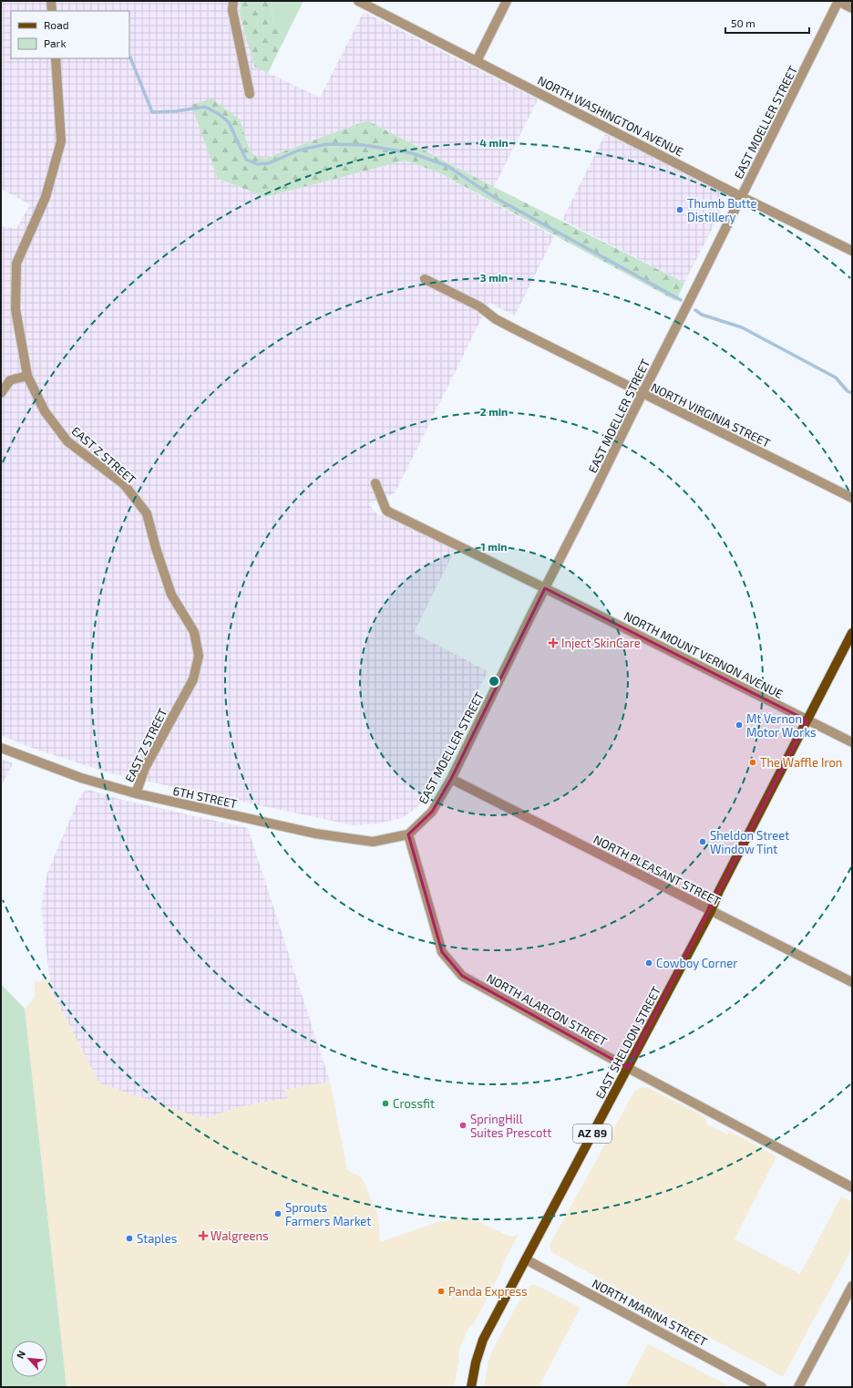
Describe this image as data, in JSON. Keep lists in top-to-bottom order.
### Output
{
  "streets": {
    "main road": ["EAST SHELDON STREET", "AZ 89"],
    "street": [
      "NORTH WASHINGTON AVENUE",
      "EAST MOELLER STREET",
      "NORTH VIRGINIA STREET",
      "EAST Z STREET",
      "NORTH MOUNT VERNON AVENUE",
      "6TH STREET",
      "NORTH PLEASANT STREET",
      "NORTH ALARCON STREET",
      "NORTH MARINA STREET"
    ]
  },
  "crossings": [
    ["NORTH WASHINGTON AVENUE", "EAST MOELLER STREET"],
    ["EAST MOELLER STREET", "NORTH VIRGINIA STREET"],
    ["EAST MOELLER STREET", "NORTH MOUNT VERNON AVENUE"],
    ["EAST MOELLER STREET", "6TH STREET"],
    ["EAST MOELLER STREET", "NORTH PLEASANT STREET"],
    ["EAST MOELLER STREET", "NORTH ALARCON STREET"],
    ["EAST Z STREET", "6TH STREET"],
    ["NORTH MOUNT VERNON AVENUE", "EAST SHELDON STREET"],
    ["6TH STREET", "NORTH ALARCON STREET"],
    ["NORTH PLEASANT STREET", "EAST SHELDON STREET"],
    ["NORTH ALARCON STREET", "EAST SHELDON STREET"],
    ["EAST SHELDON STREET", "NORTH MARINA STREET"]
  ],
  "places": {
    "other": [
      "Thumb Butte Distillery",
      "Mt Vernon Motor Works",
      "The Waffle Iron",
      "Sheldon Street Window Tint",
      "Cowboy Corner",
      "Crossfit",
      "SpringHill Suites Prescott",
      "Sprouts Farmers Market",
      "Staples",
      "Panda Express"
    ],
    "health": ["Inject SkinCare", "Walgreens"]
  },
  "legend": ["Road", "Park"],
  "scale_bar": "50 m",
  "north": "top left",
  "rings": [
    "4 min",
    "3 min",
    "2 min",
    "1 min"
  ]
}
